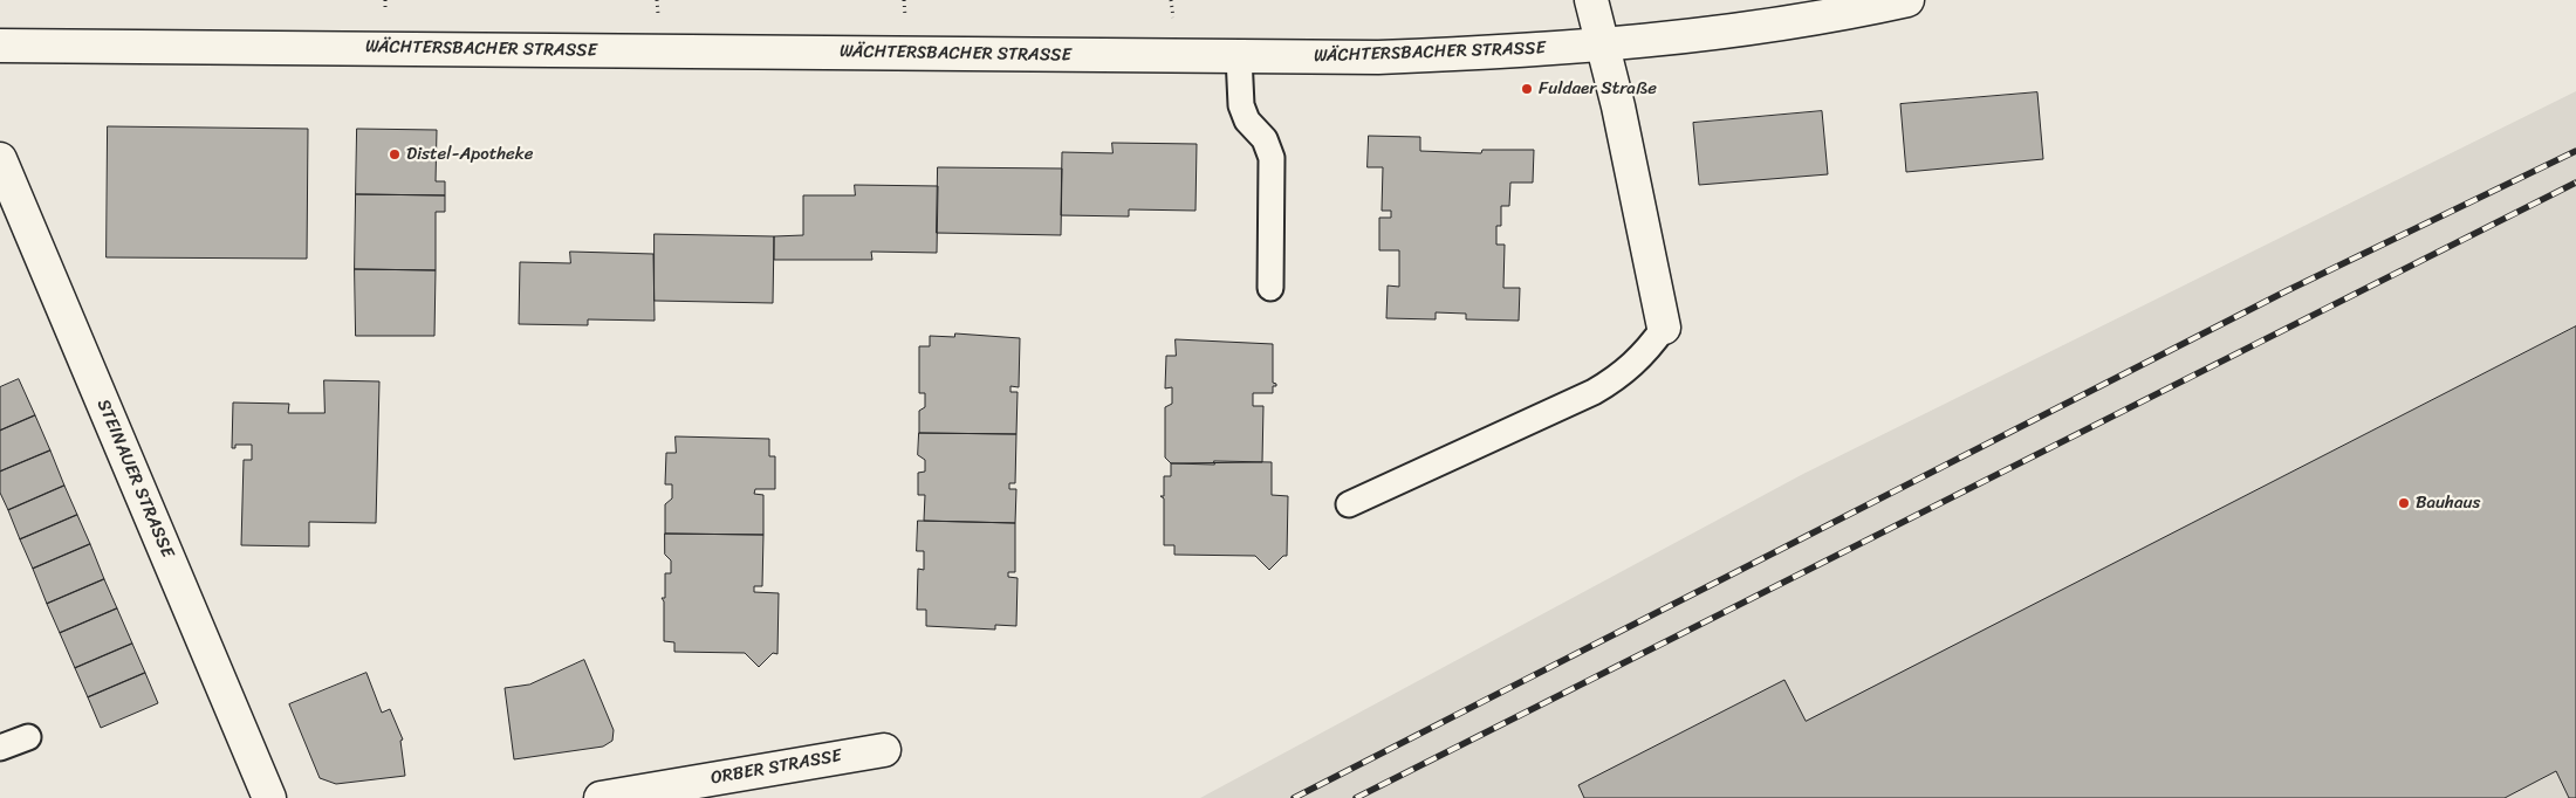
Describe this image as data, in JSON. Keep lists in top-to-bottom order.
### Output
{
  "streets": {
    "street": ["WÄCHTERSBACHER STRASSE", "STEINAUER STRASSE", "ORBER STRASSE"]
  },
  "places": ["Fuldaer Straße", "Distel-Apotheke", "Bauhaus"]
}
